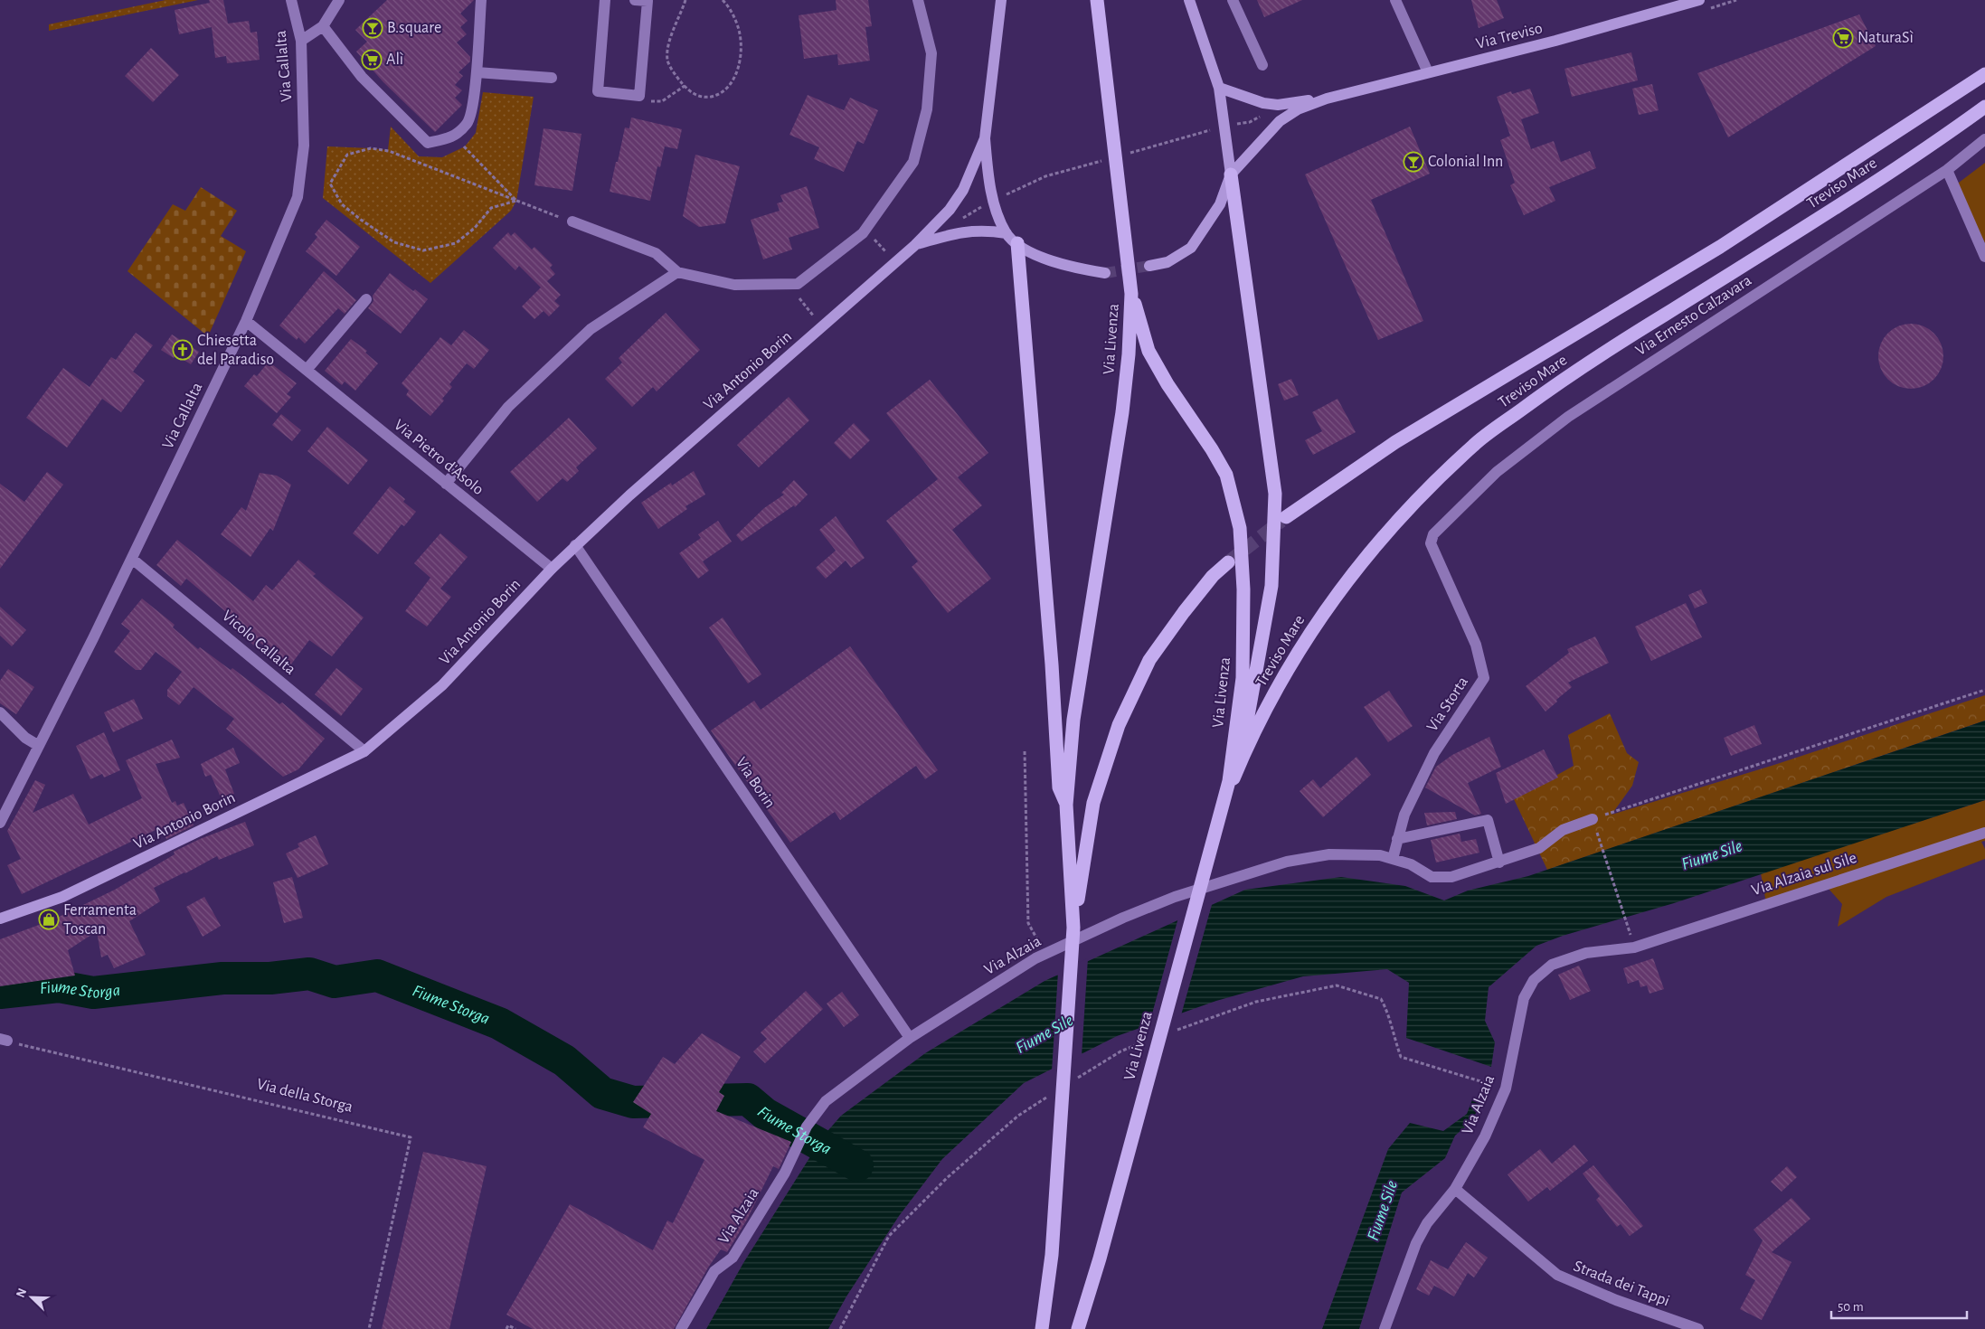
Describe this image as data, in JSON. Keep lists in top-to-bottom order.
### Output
{
  "streets": {
    "highway": ["Treviso Mare", "Via Livenza"],
    "main road": ["Via Treviso", "Via Antonio Borin"],
    "street": [
      "Via Callalta",
      "Via Ernesto Calzavara",
      "Via Pietro d'Asolo",
      "Vicolo Callalta",
      "Via Storta",
      "Via Borin",
      "Via Alzaia sul Sile",
      "Via Alzaia",
      "Strada dei Tappi"
    ],
    "path": ["Via della Storga"]
  },
  "crossings": [
    ["Via Callalta", "Via Pietro d'Asolo"],
    ["Via Callalta", "Vicolo Callalta"],
    ["Treviso Mare", "Via Livenza"],
    ["Via Ernesto Calzavara", "Via Storta"],
    ["Via Antonio Borin", "Via Pietro d'Asolo"],
    ["Via Antonio Borin", "Vicolo Callalta"],
    ["Via Antonio Borin", "Via Borin"],
    ["Via Storta", "Via Alzaia"],
    ["Via Borin", "Via Alzaia"],
    ["Via Alzaia sul Sile", "Via Alzaia"],
    ["Via Alzaia", "Strada dei Tappi"]
  ],
  "water": ["Fiume Sile", "Fiume Storga"],
  "places": {
    "bar": ["B.square", "Colonial Inn"],
    "supermarket": ["NaturaSì", "Alì"],
    "church": ["Chiesetta del Paradiso"],
    "shop": ["Ferramenta Toscan"]
  },
  "scale_bar": "50 m",
  "north": "top left"
}
